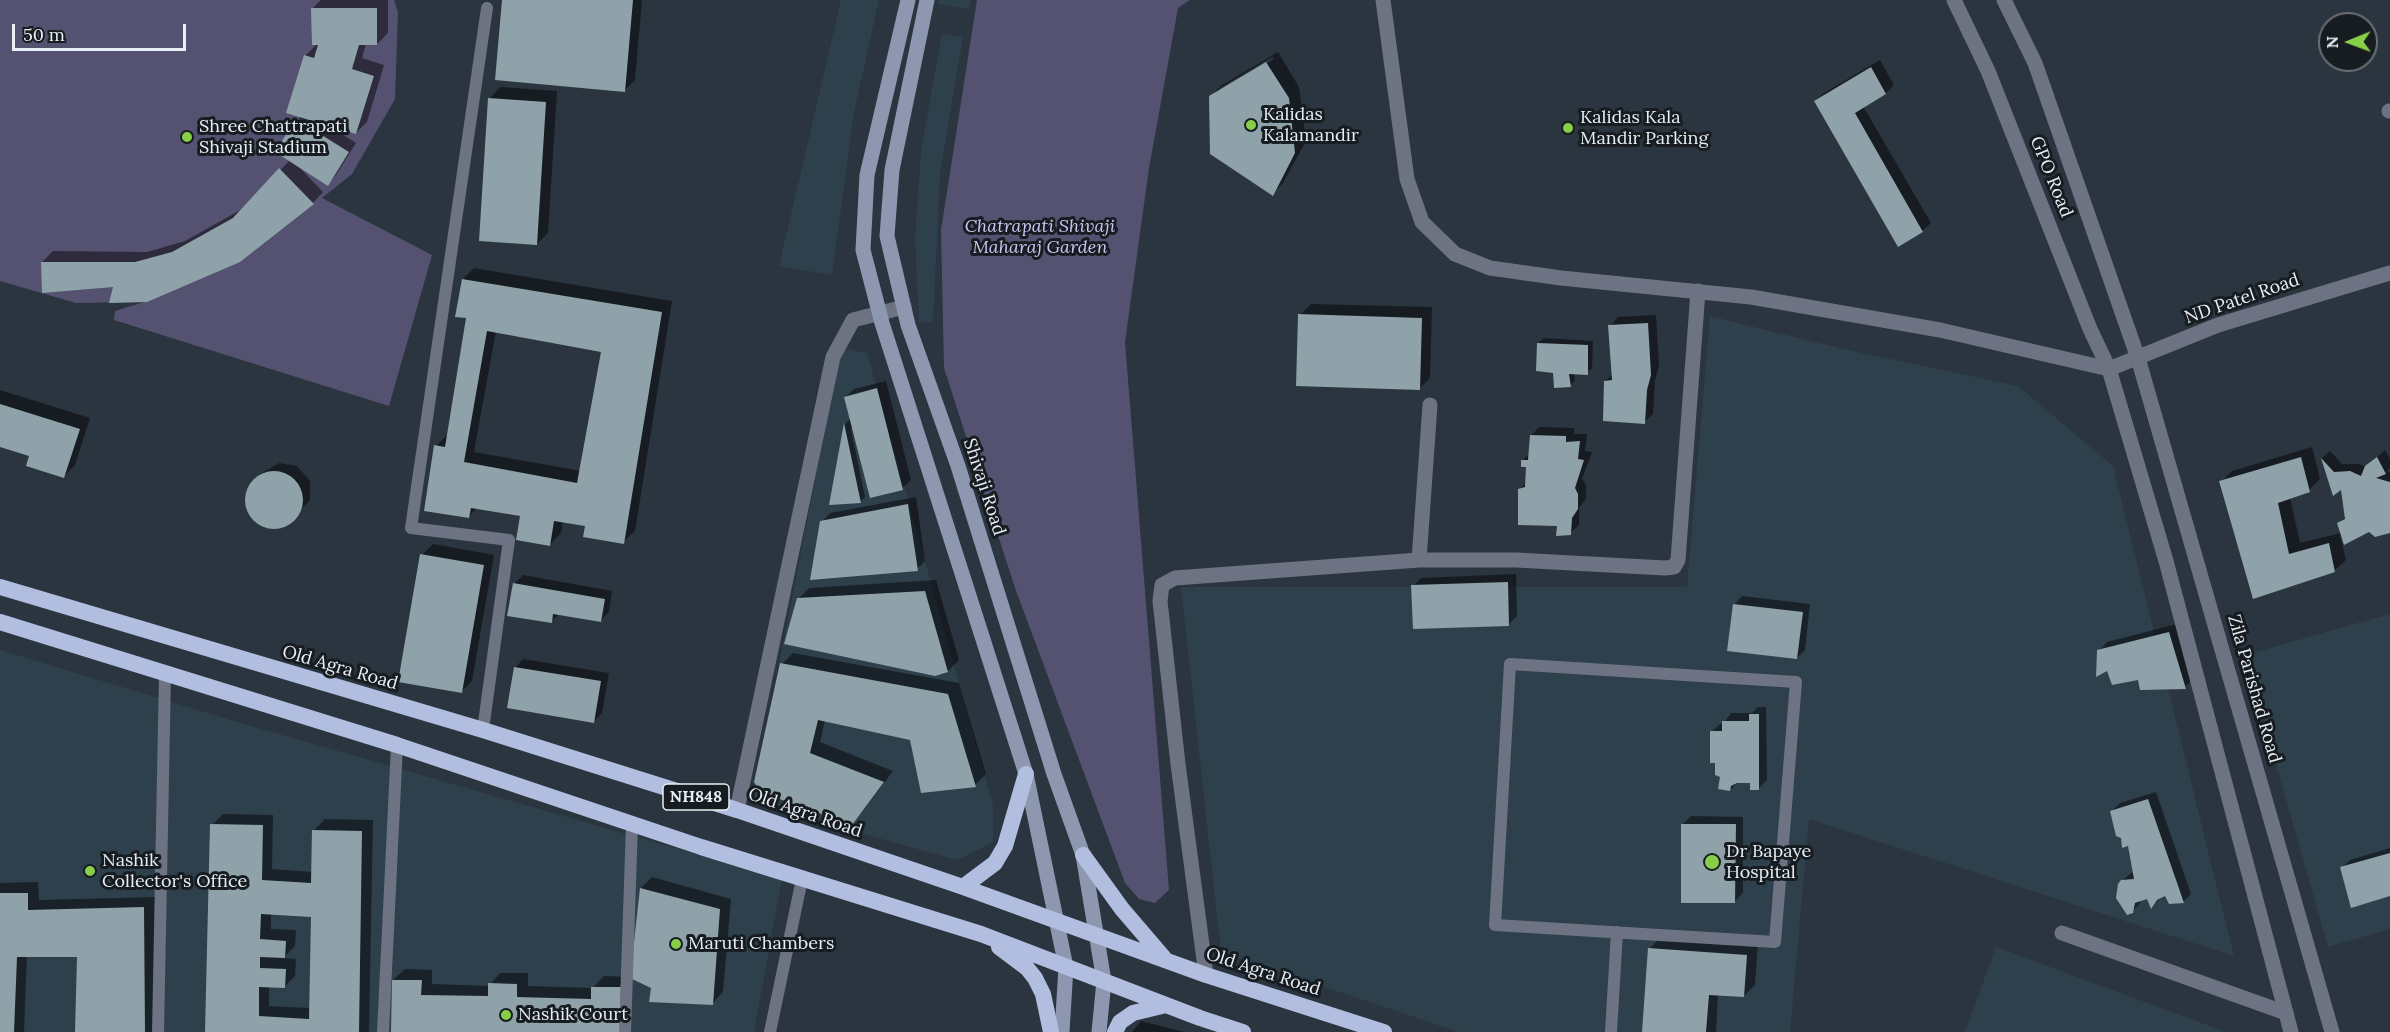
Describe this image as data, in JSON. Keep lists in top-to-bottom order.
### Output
{
  "streets": {
    "highway": ["Old Agra Road", "NH848"],
    "main road": ["Shivaji Road"],
    "street": ["GPO Road", "ND Patel Road", "Zila Parishad Road"]
  },
  "crossings": [
    ["GPO Road", "ND Patel Road"],
    ["GPO Road", "Zila Parishad Road"],
    ["ND Patel Road", "Zila Parishad Road"],
    ["Shivaji Road", "Old Agra Road"],
    ["Shivaji Road", "NH848"]
  ],
  "parks": ["Chatrapati Shivaji Maharaj Garden"],
  "places": [
    "Kalidas Kalamandir",
    "Kalidas Kala Mandir Parking",
    "Shree Chattrapati Shivaji Stadium",
    "Dr Bapaye Hospital",
    "Nashik Collector's Office",
    "Maruti Chambers",
    "Nashik Court"
  ],
  "scale_bar": "50 m",
  "north": "left"
}
